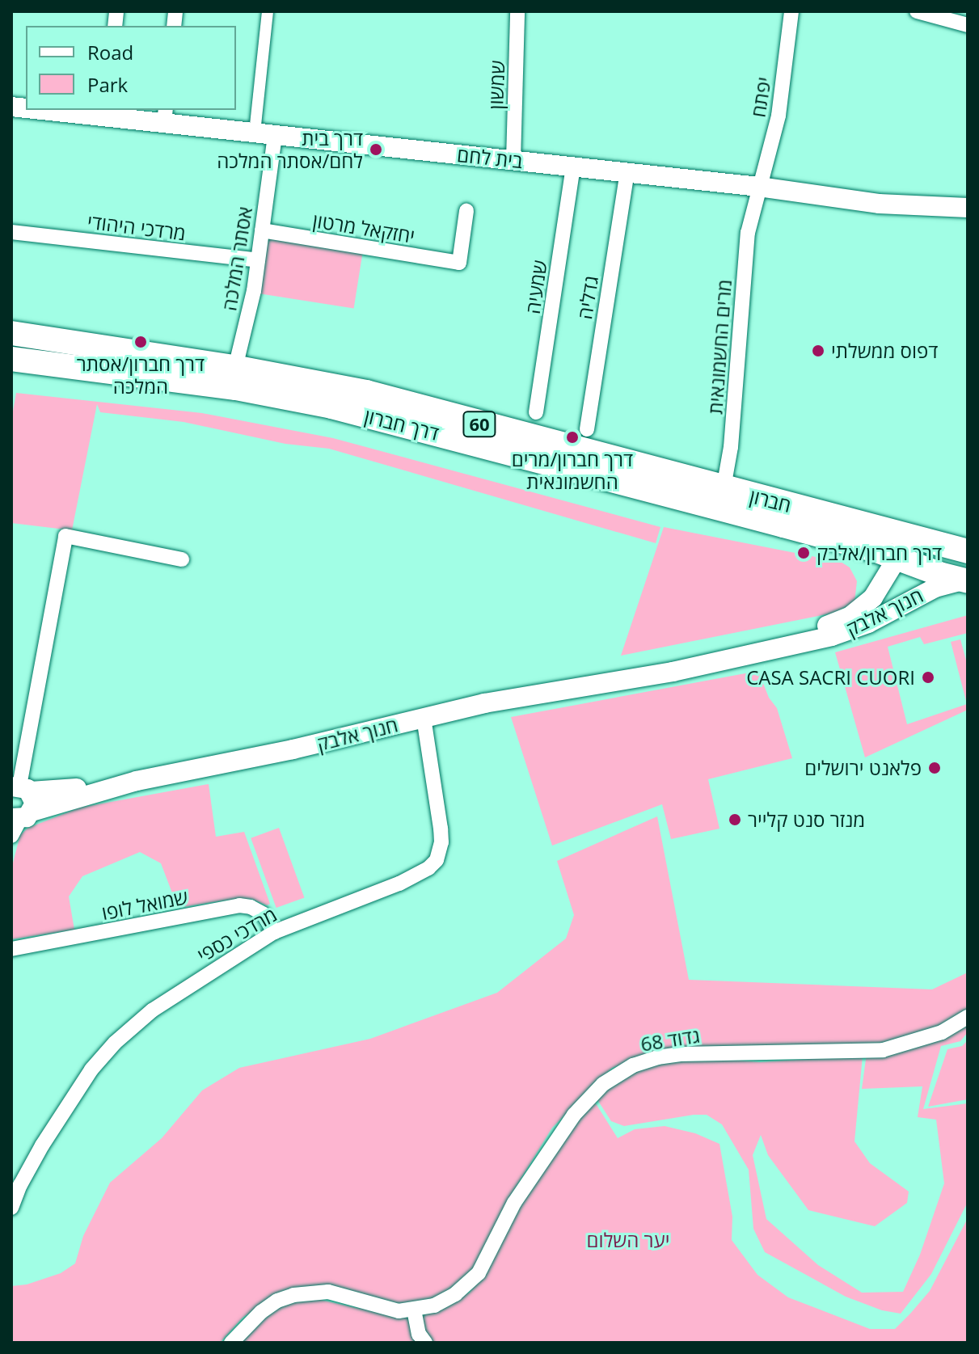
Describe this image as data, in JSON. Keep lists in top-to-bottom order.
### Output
{
  "streets": {
    "highway": ["דרך חברון", "60", "חברון"],
    "street": [
      "שמשון",
      "יפתח",
      "בית לחם",
      "מרדכי היהודי",
      "יחזקאל מרטון",
      "אסתר המלכה",
      "שמעיה",
      "גדליה",
      "מרים החשמונאית",
      "חנוך אלבק",
      "שמואל לופו",
      "מרדכי כספי",
      "גדוד 68"
    ]
  },
  "crossings": [
    ["שמשון", "בית לחם"],
    ["יפתח", "בית לחם"],
    ["יפתח", "מרים החשמונאית"],
    ["בית לחם", "אסתר המלכה"],
    ["בית לחם", "שמעיה"],
    ["בית לחם", "גדליה"],
    ["בית לחם", "מרים החשמונאית"],
    ["מרדכי היהודי", "אסתר המלכה"],
    ["יחזקאל מרטון", "אסתר המלכה"],
    ["אסתר המלכה", "דרך חברון"],
    ["מרים החשמונאית", "דרך חברון"],
    ["מרים החשמונאית", "חברון"],
    ["דרך חברון", "60"],
    ["דרך חברון", "חברון"],
    ["דרך חברון", "חנוך אלבק"],
    ["60", "חברון"],
    ["60", "חנוך אלבק"],
    ["חברון", "חנוך אלבק"],
    ["חנוך אלבק", "מרדכי כספי"],
    ["שמואל לופו", "מרדכי כספי"]
  ],
  "parks": ["יער השלום"],
  "places": [
    "דרך בית לחם/אסתר המלכה",
    "דרך חברון/אסתר המלכה",
    "דפוס ממשלתי",
    "דרך חברון/מרים החשמונאית",
    "דרך חברון/אלבק",
    "CASA SACRI CUORI",
    "פלאנט ירושלים",
    "מנזר סנט קלייר"
  ],
  "legend": ["Road", "Park"]
}
